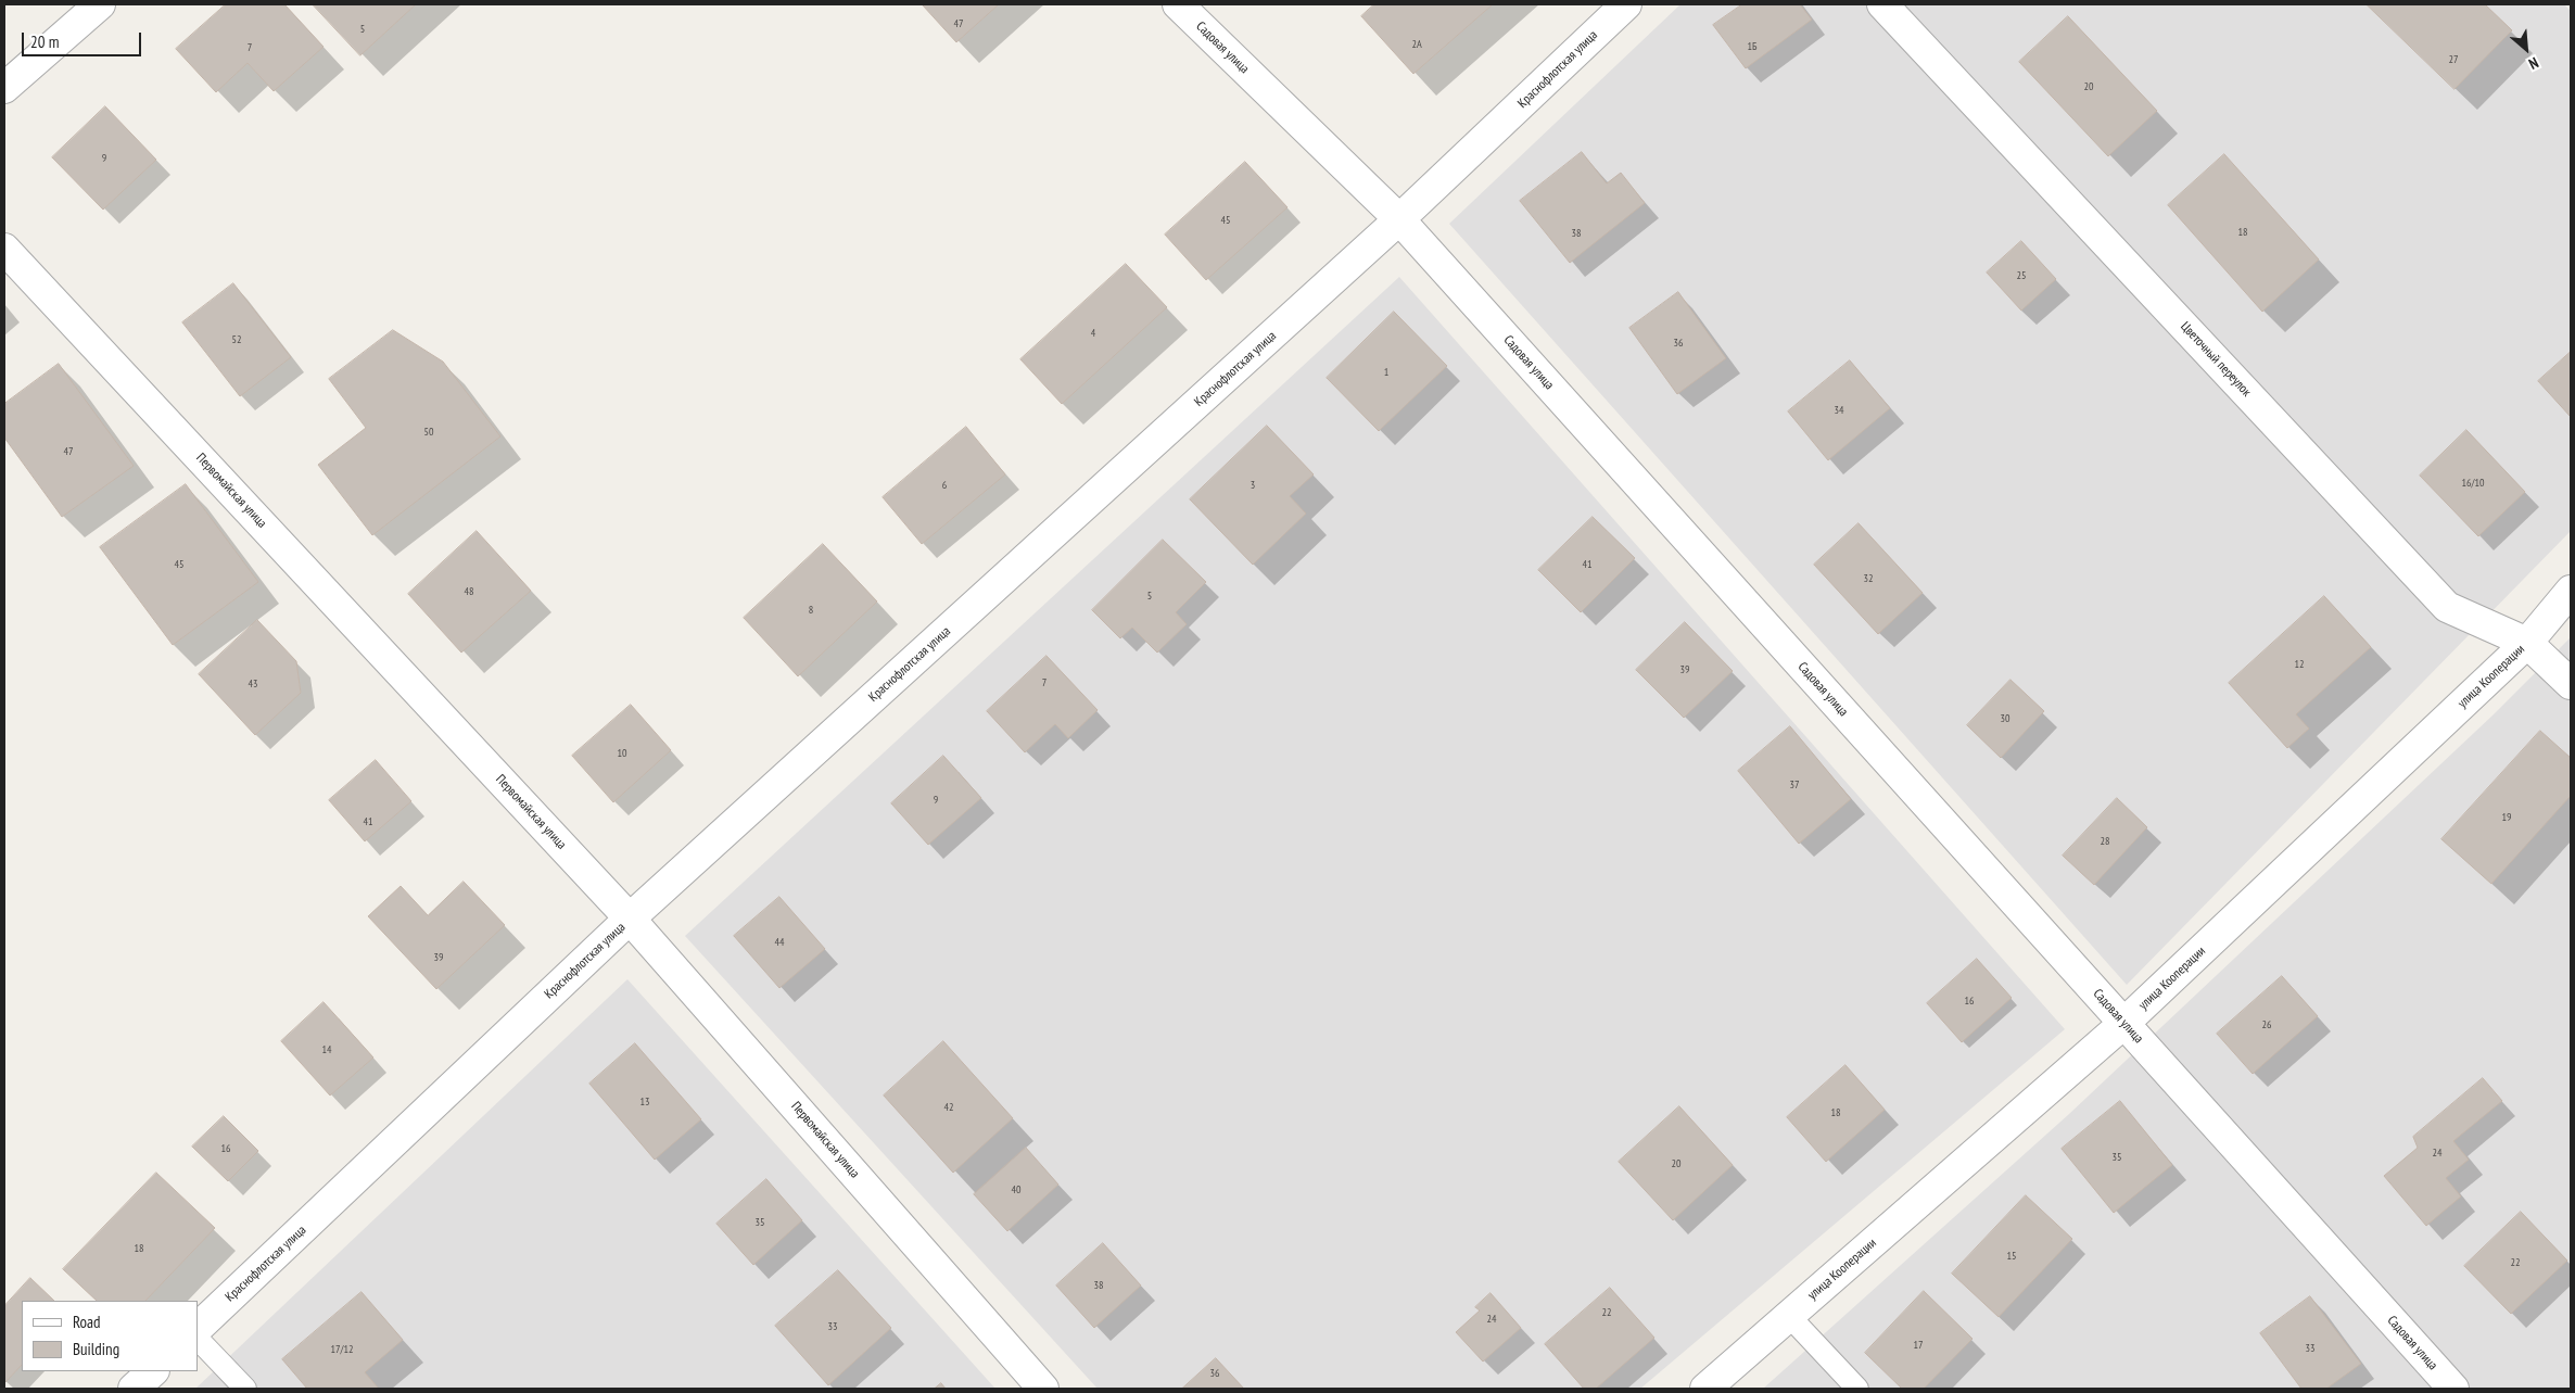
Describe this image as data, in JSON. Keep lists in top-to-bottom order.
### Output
{
  "streets": {
    "street": [
      "Садовая улица",
      "Краснофлотская улица",
      "Цветочный переулок",
      "Первомайская улица",
      "улица Кооперации"
    ]
  },
  "crossings": [
    ["Садовая улица", "Краснофлотская улица"],
    ["Садовая улица", "улица Кооперации"],
    ["Краснофлотская улица", "Первомайская улица"],
    ["Цветочный переулок", "улица Кооперации"]
  ],
  "house_numbers": [
    "47",
    "5",
    "2А",
    "1Б",
    "7",
    "27",
    "20",
    "9",
    "45",
    "18",
    "38",
    "25",
    "4",
    "52",
    "36",
    "1",
    "34",
    "50",
    "47",
    "16/10",
    "6",
    "3",
    "45",
    "41",
    "32",
    "48",
    "5",
    "8",
    "12",
    "39",
    "7",
    "43",
    "30",
    "10",
    "37",
    "9",
    "19",
    "41",
    "28",
    "44",
    "39",
    "16",
    "26",
    "14",
    "13",
    "42",
    "18",
    "16",
    "24",
    "35",
    "20",
    "40",
    "35",
    "18",
    "15",
    "22",
    "38",
    "22",
    "24",
    "33",
    "17",
    "33",
    "17/12",
    "36"
  ],
  "legend": ["Road", "Building"],
  "scale_bar": "20 m",
  "north": "bottom right"
}
